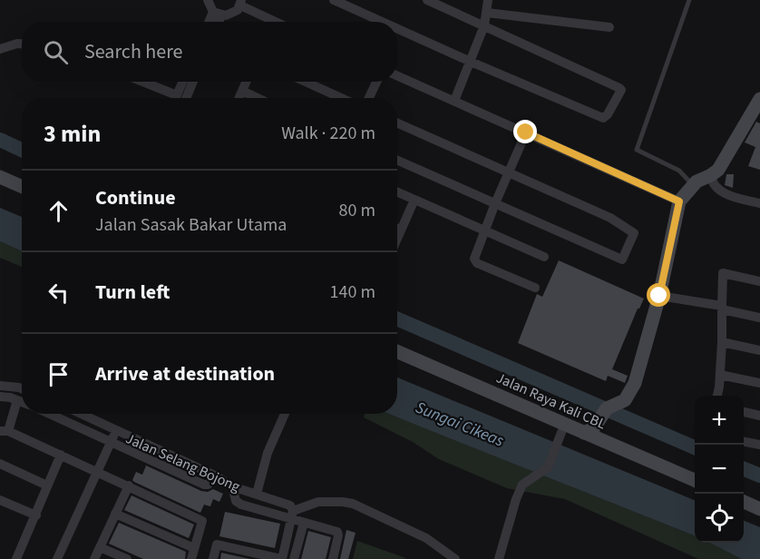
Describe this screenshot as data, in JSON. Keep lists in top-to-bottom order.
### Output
{
  "streets": {
    "main road": ["Jalan Raya Kali CBL"],
    "street": ["Jalan Selang Bojong"]
  },
  "water": ["Sungai Cikeas"],
  "page": {
    "search": "Search here",
    "heading": ["3 min", "Walk · 220 m"],
    "list": [
      ["Continue", "Jalan Sasak Bakar Utama", "80 m"],
      ["Turn left", "140 m"],
      "Arrive at destination"
    ],
    "map_buttons": ["+", "−"]
  }
}
